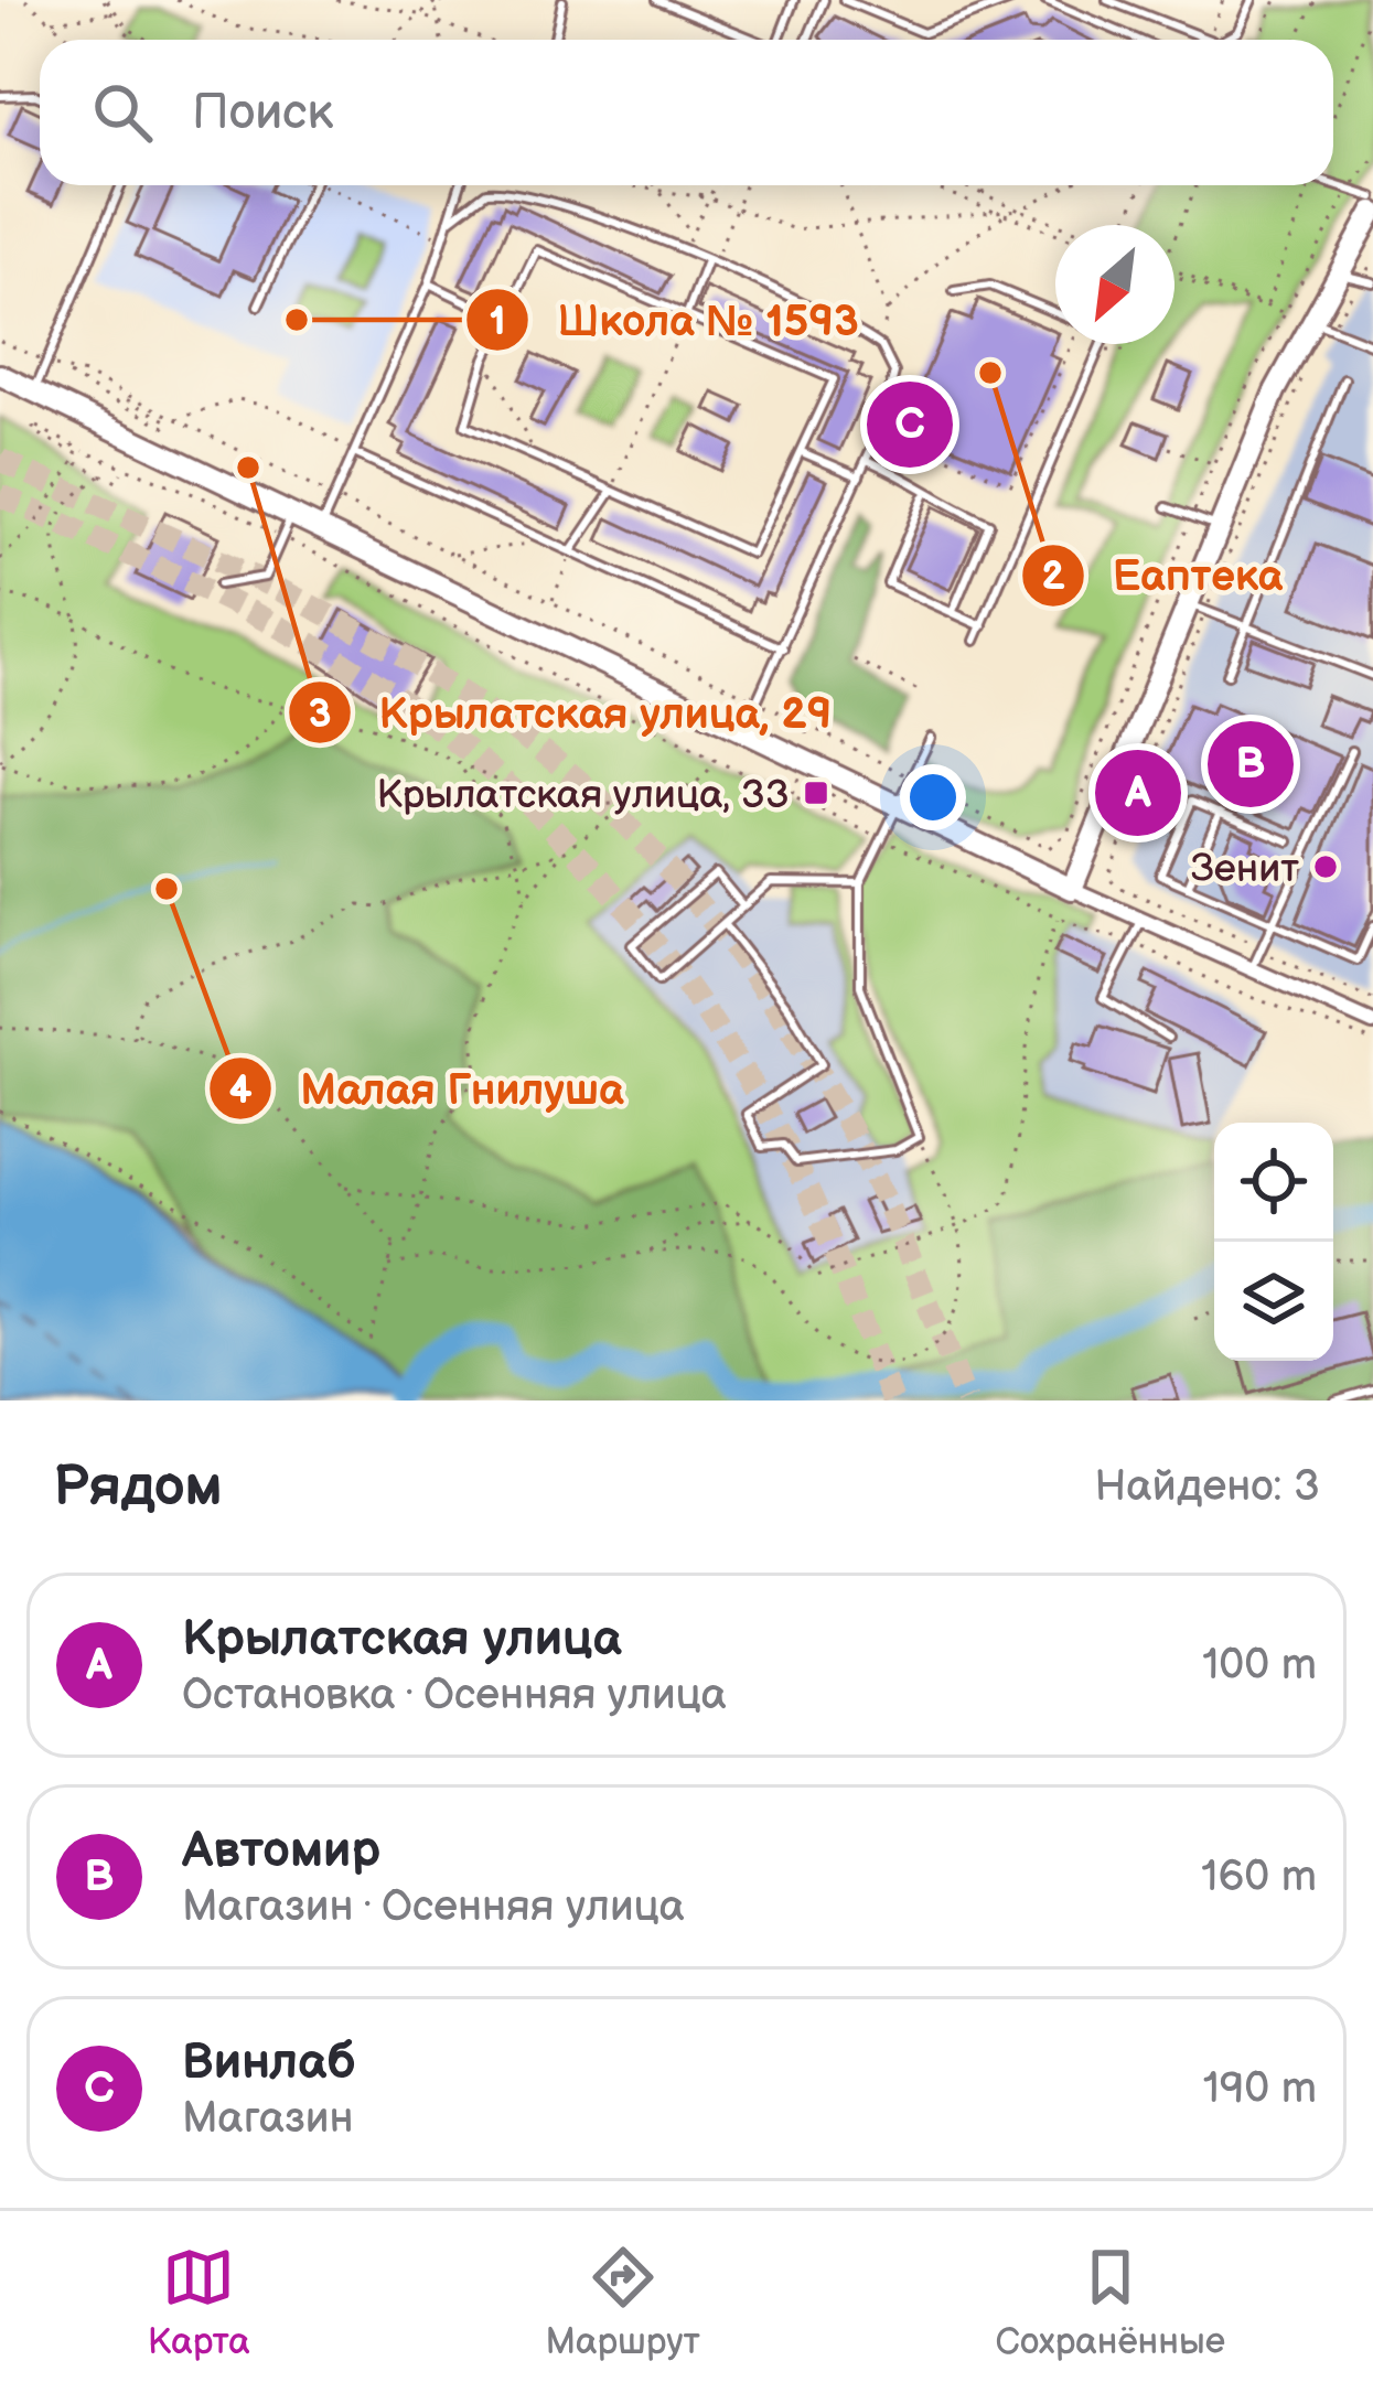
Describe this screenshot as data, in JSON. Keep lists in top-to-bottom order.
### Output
{
  "places": {
    "other": [
      "Школа № 1593",
      "Еаптека",
      "Крылатская улица, 29",
      "Зенит",
      "Малая Гнилуша"
    ],
    "transit": ["Крылатская улица, 33"]
  },
  "north": "bottom left",
  "page": {
    "search": "Поиск",
    "pins": ["C", "B", "A"],
    "heading": ["Рядом", "Найдено: 3"],
    "list": [
      {
        "mark": "A",
        "name": "Крылатская улица",
        "note": "Остановка · Осенняя улица",
        "value": "100 m"
      },
      {
        "mark": "B",
        "name": "Автомир",
        "note": "Магазин · Осенняя улица",
        "value": "160 m"
      },
      {
        "mark": "C",
        "name": "Винлаб",
        "note": "Магазин",
        "value": "190 m"
      }
    ],
    "nav": ["Карта", "Маршрут", "Сохранённые"]
  }
}
